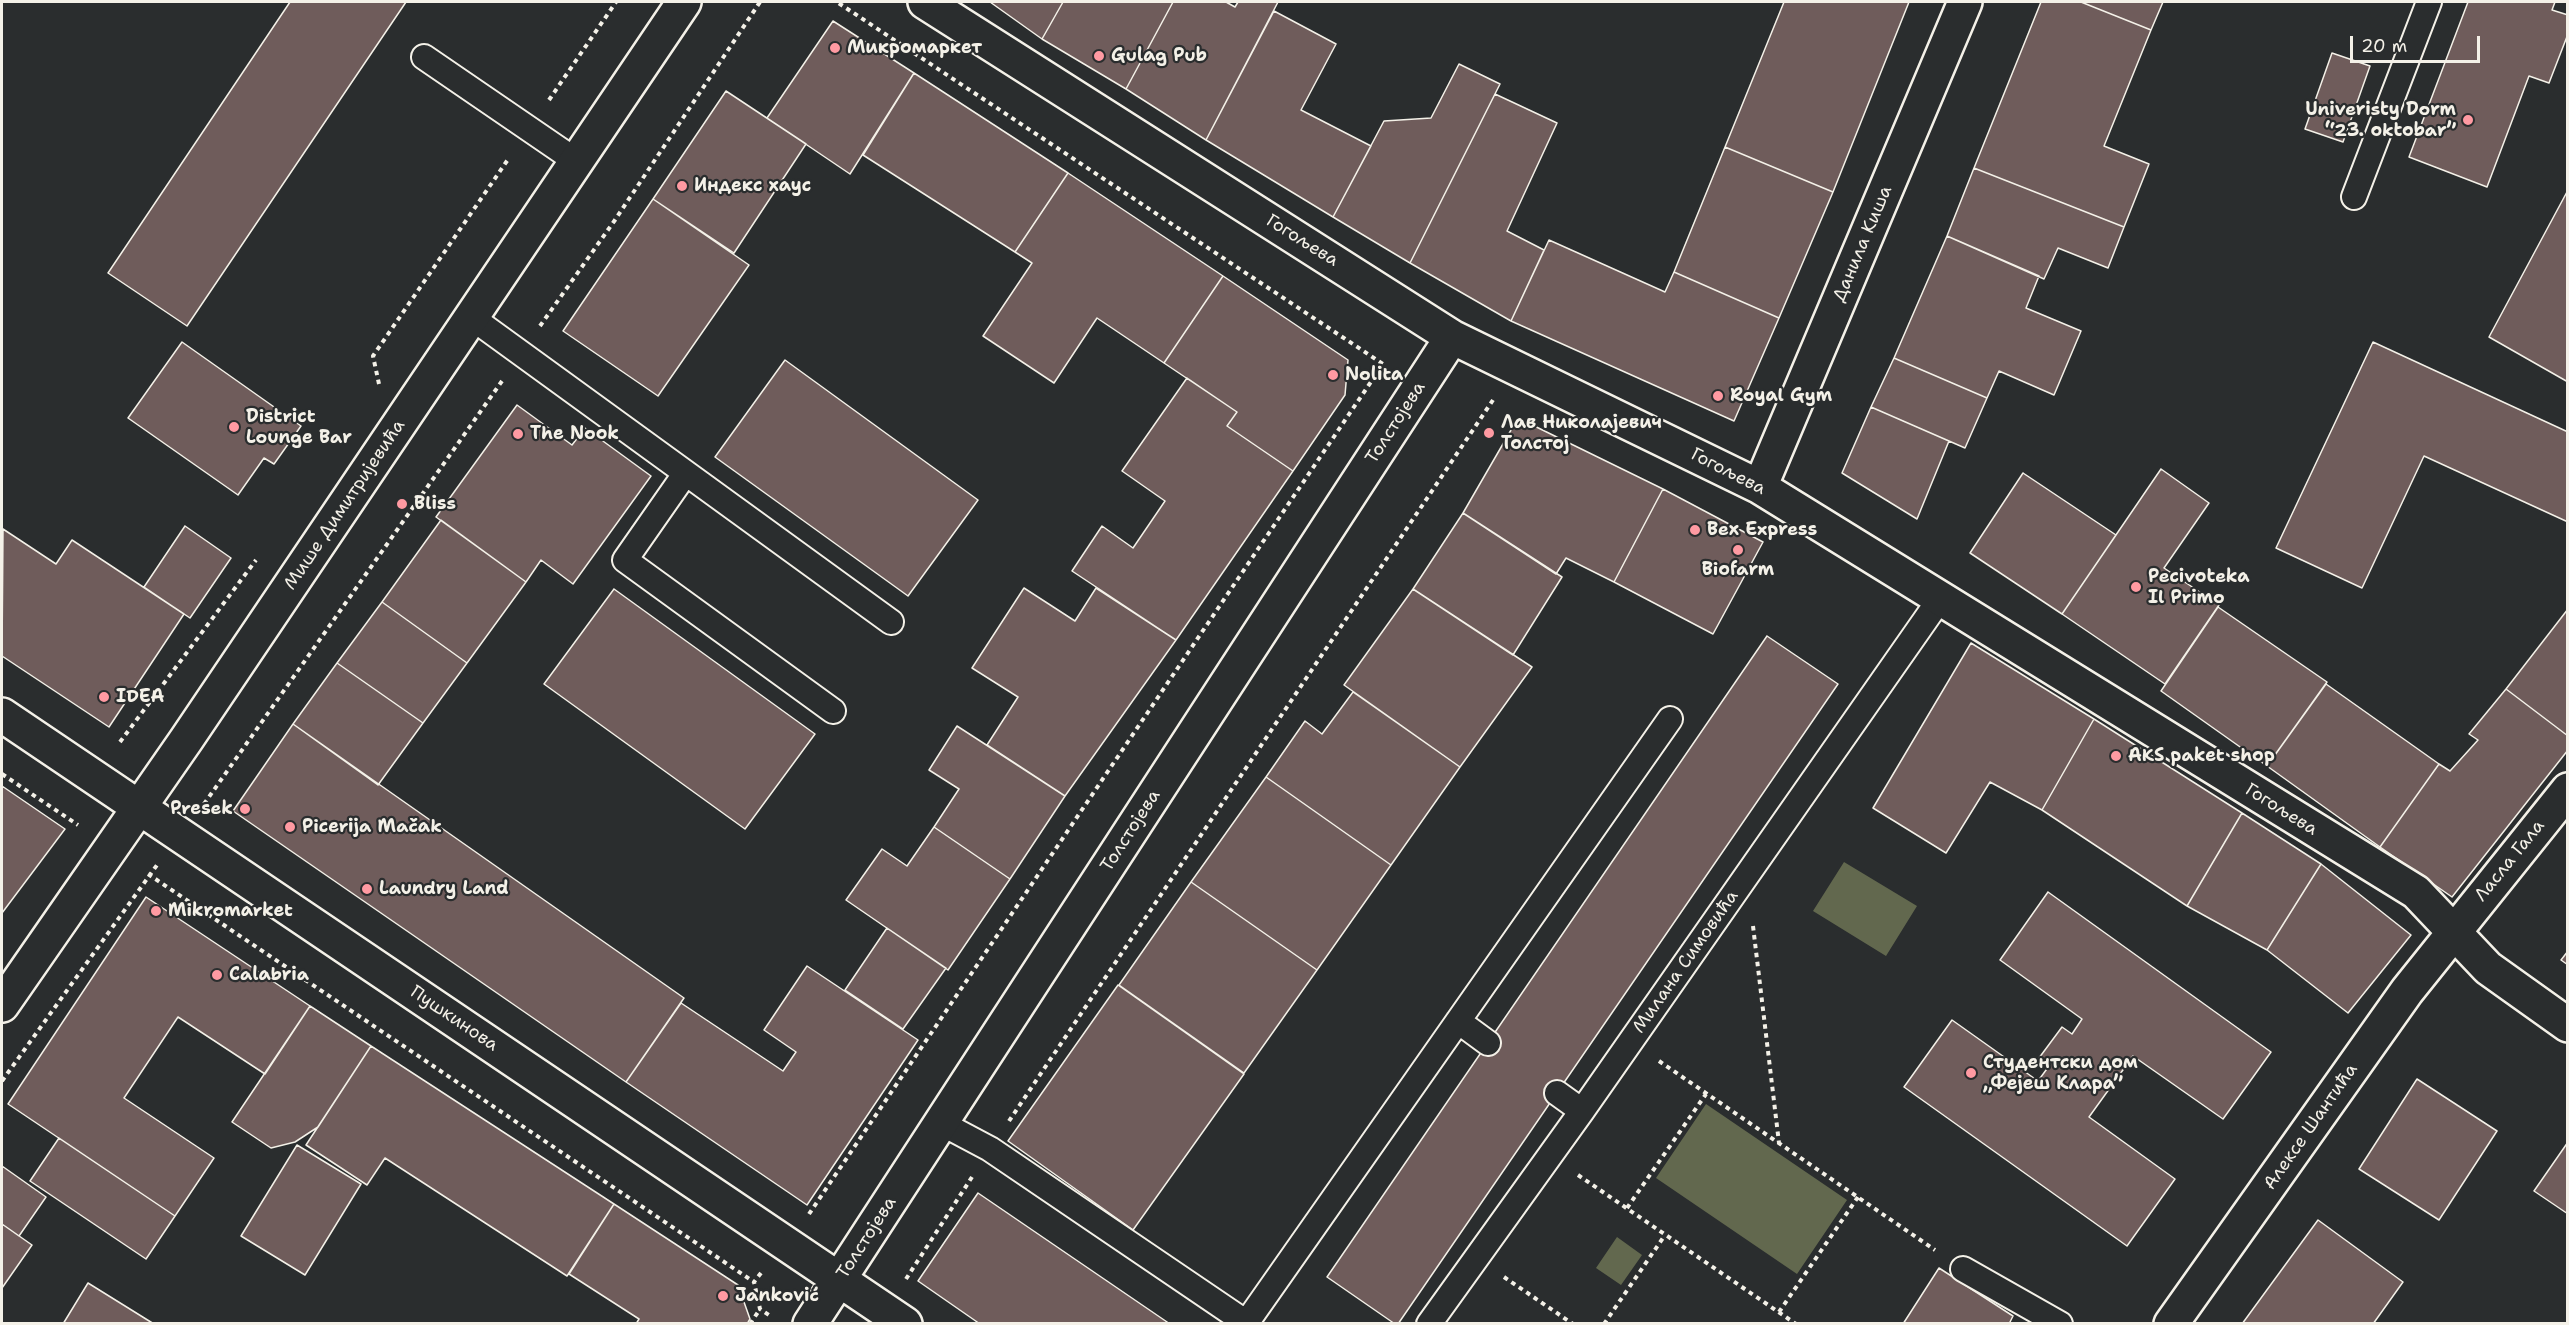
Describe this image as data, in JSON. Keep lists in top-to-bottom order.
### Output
{
  "streets": {
    "street": [
      "Гогољева",
      "Данила Киша",
      "Толстојева",
      "Мише Димитријевића",
      "Ласла Гала",
      "Пушкинова",
      "Алексе Шантића"
    ],
    "lane": ["Милана Симовића"]
  },
  "crossings": [
    ["Гогољева", "Данила Киша"],
    ["Гогољева", "Толстојева"],
    ["Гогољева", "Ласла Гала"],
    ["Гогољева", "Милана Симовића"],
    ["Гогољева", "Алексе Шантића"],
    ["Толстојева", "Пушкинова"],
    ["Мише Димитријевића", "Пушкинова"],
    ["Ласла Гала", "Алексе Шантића"]
  ],
  "places": [
    "Микромаркет",
    "Gulag Pub",
    "Univeristy Dorm “23. oktobar”",
    "Индекс хаус",
    "Nolita",
    "Royal Gym",
    "District Lounge Bar",
    "Лав Николајевич Толстој",
    "The Nook",
    "Bliss",
    "Bex Express",
    "Biofarm",
    "Pecivoteka Il Primo",
    "IDEA",
    "AKS paket shop",
    "Presek",
    "Picerija Mačak",
    "Laundry Land",
    "Mikromarket",
    "Calabria",
    "Студентски дом „Фејеш Клара”",
    "Janković"
  ],
  "scale_bar": "20 m"
}
